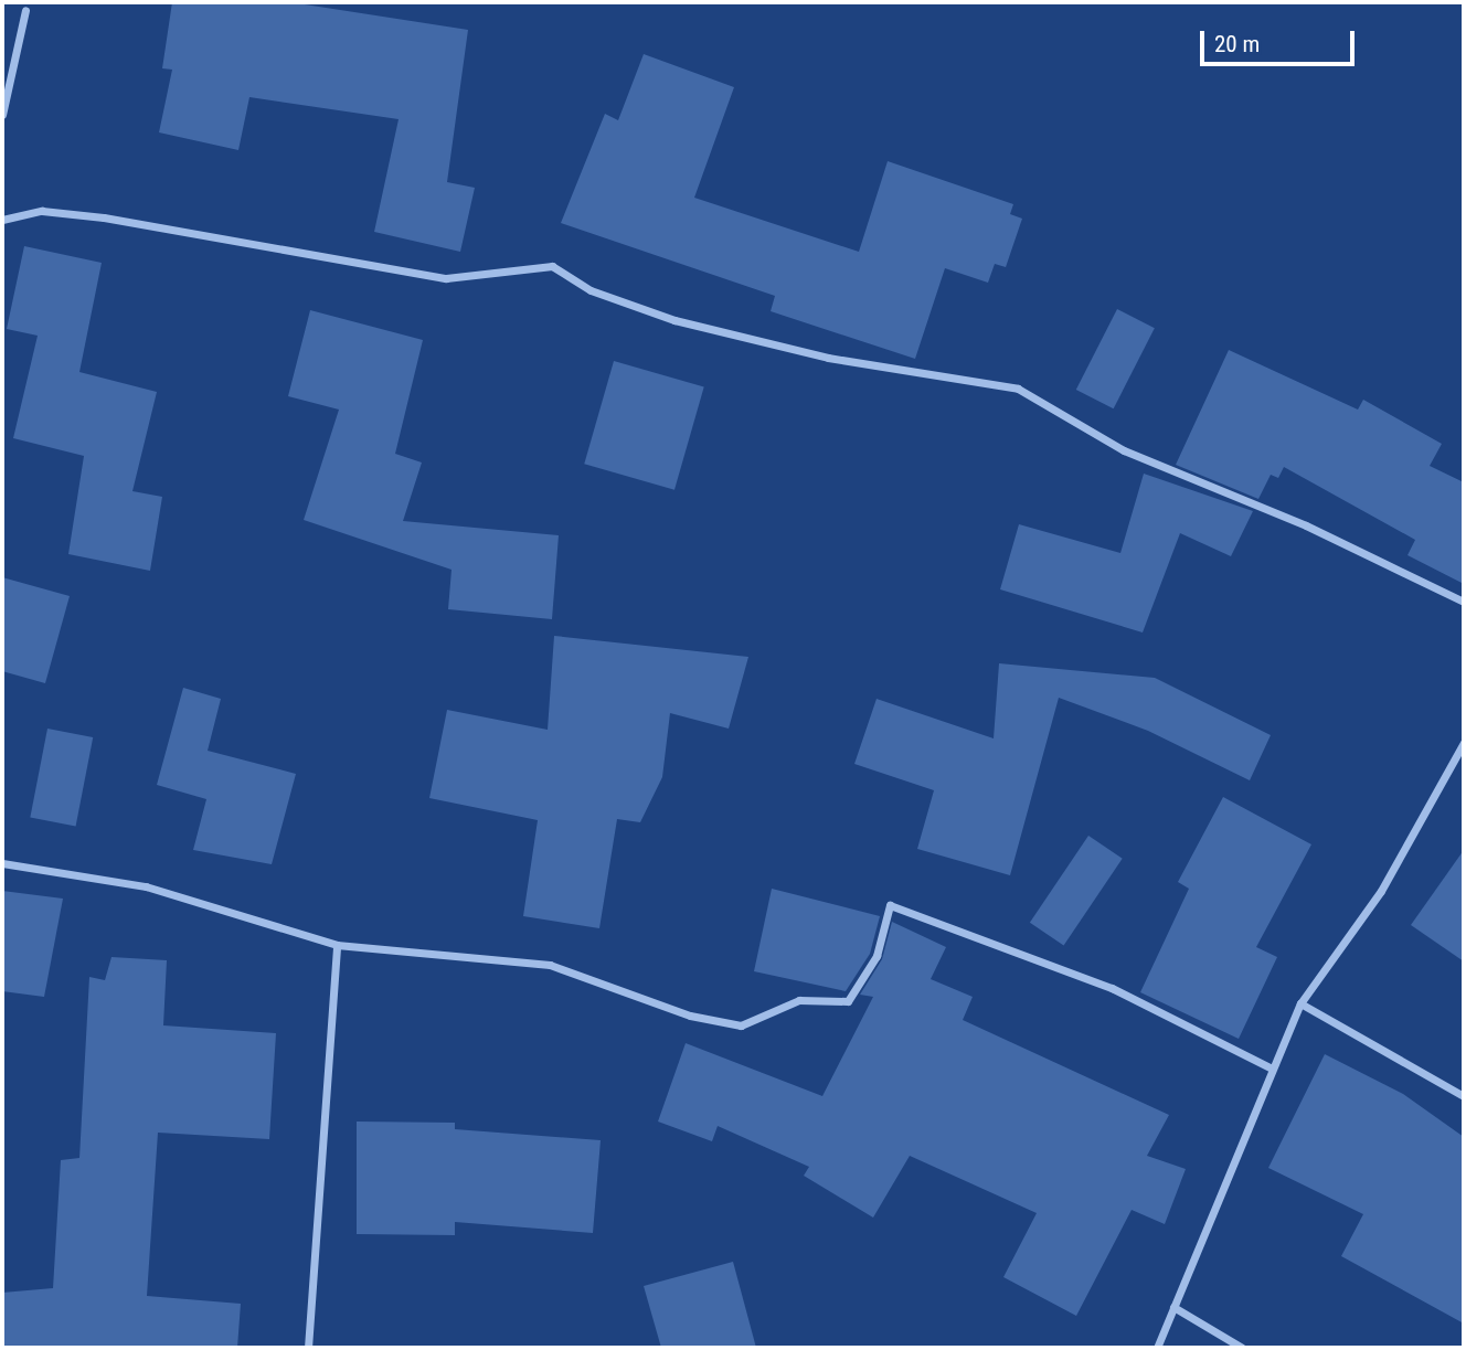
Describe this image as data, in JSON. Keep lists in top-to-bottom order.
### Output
{
  "scale_bar": "20 m"
}
